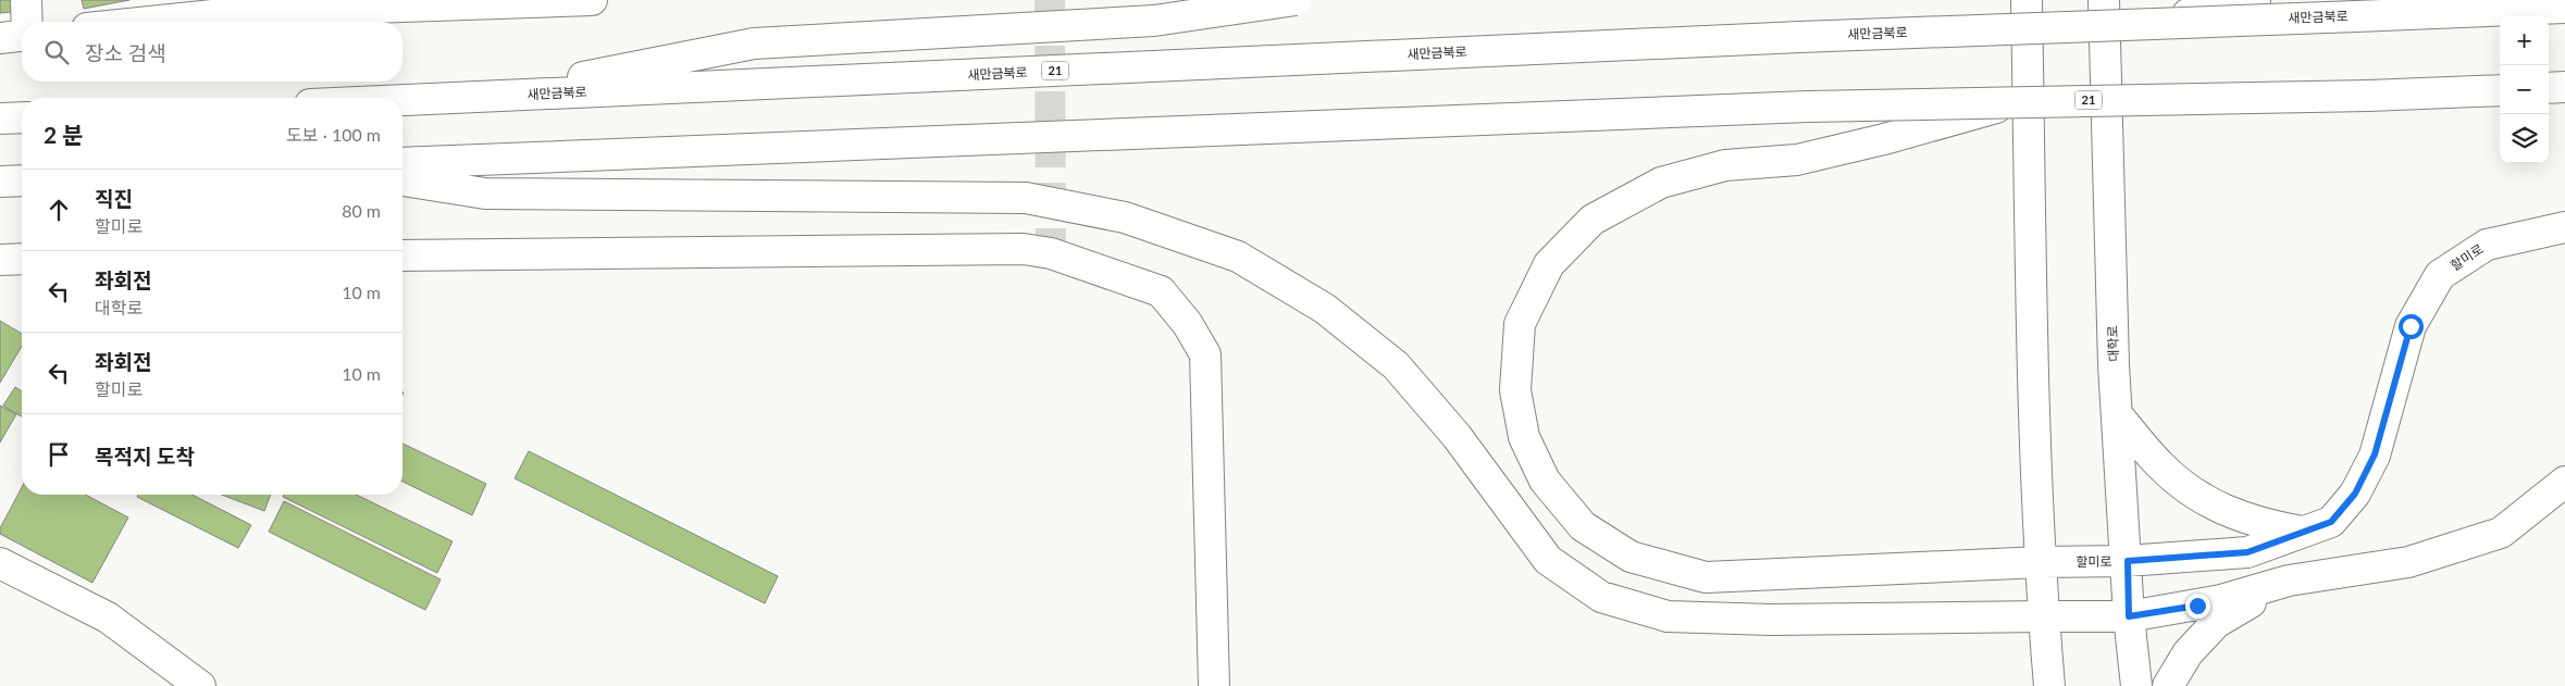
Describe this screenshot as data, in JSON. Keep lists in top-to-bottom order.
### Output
{
  "streets": {
    "main road": [
      "새만금북로",
      "21",
      "할미로",
      "대학로"
    ]
  },
  "crossings": [
    ["21", "할미로"],
    ["할미로", "대학로"]
  ],
  "page": {
    "map_buttons": ["+", "−"],
    "search": "장소 검색",
    "heading": ["2 분", "도보 · 100 m"],
    "list": [
      ["직진", "할미로", "80 m"],
      ["좌회전", "대학로", "10 m"],
      ["좌회전", "할미로", "10 m"],
      "목적지 도착"
    ]
  }
}
